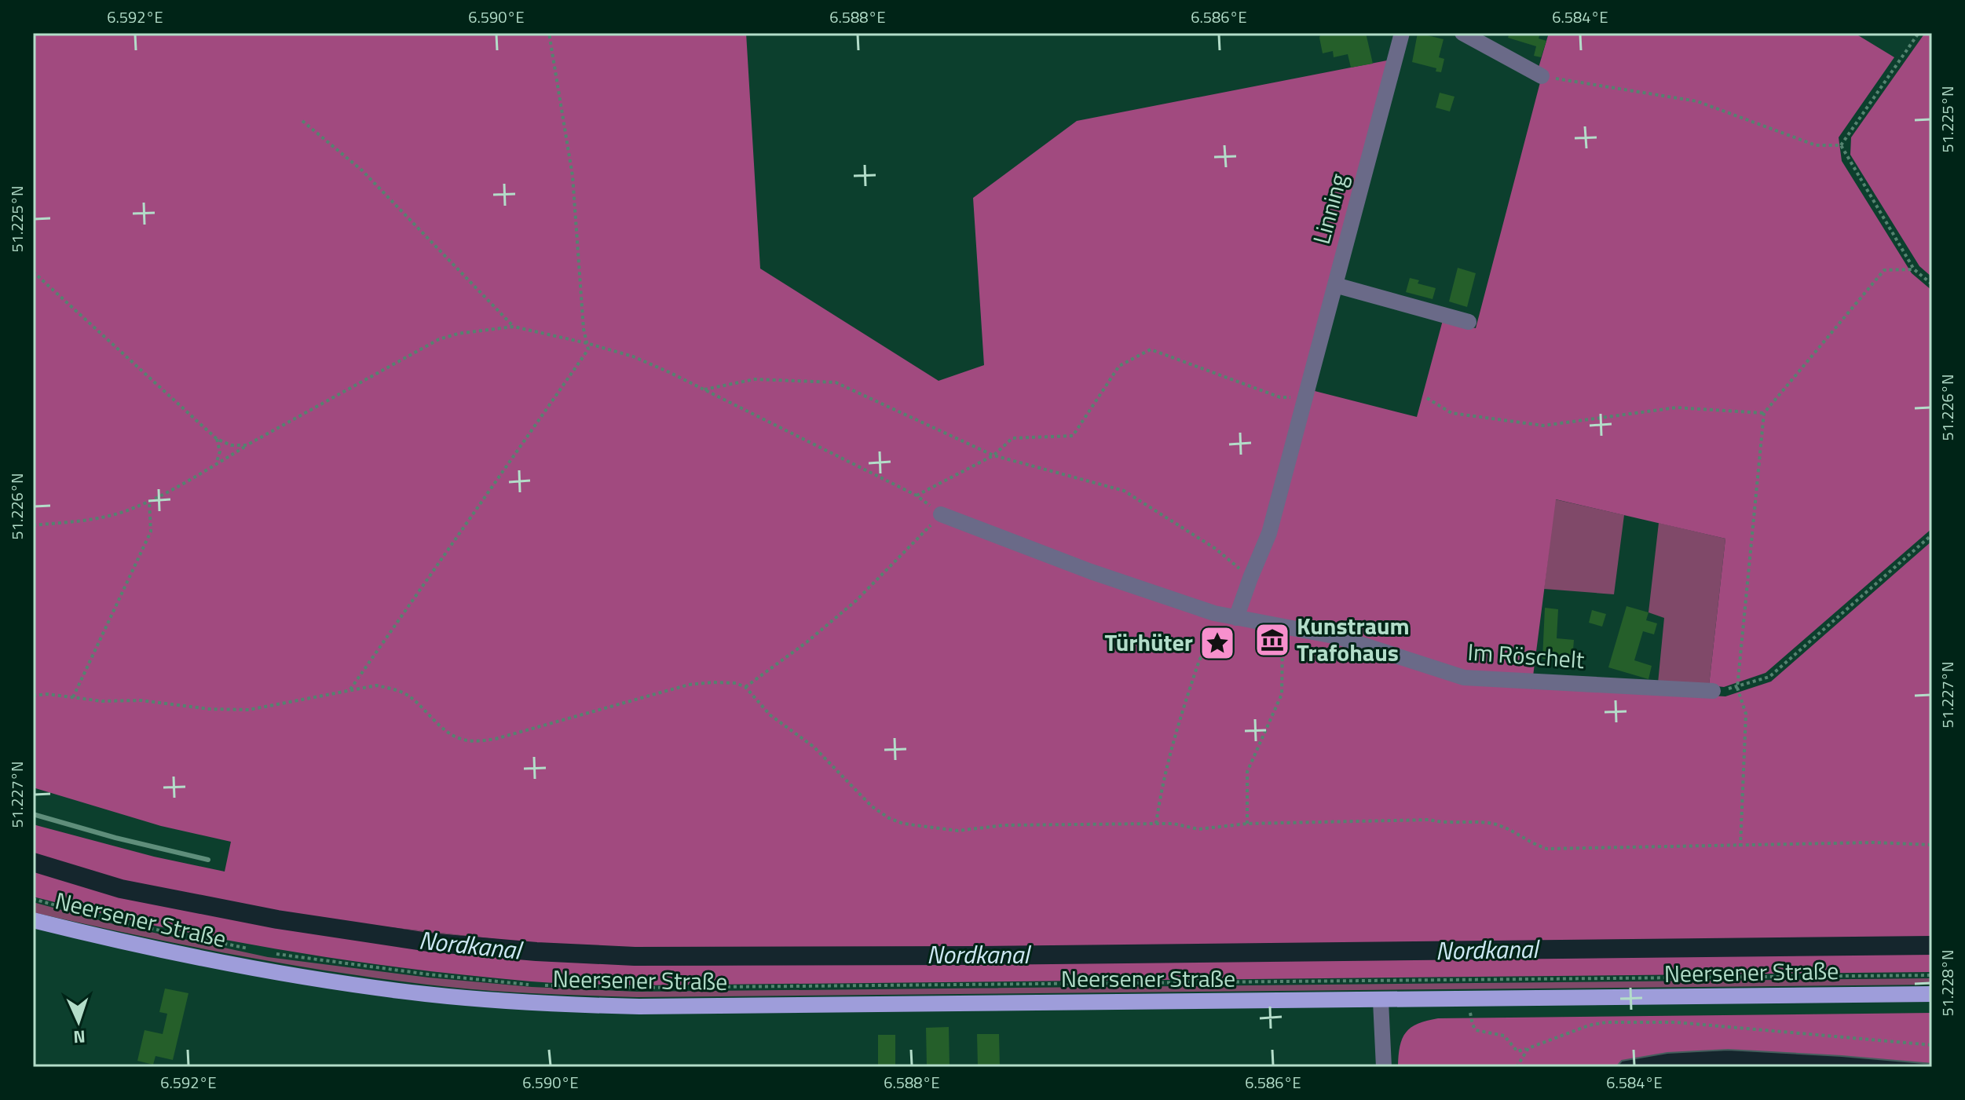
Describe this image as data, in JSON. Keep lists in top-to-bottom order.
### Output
{
  "streets": {
    "main road": ["Neersener Straße"],
    "street": ["Linning", "Im Röschelt"]
  },
  "water": ["Nordkanal"],
  "places": {
    "museum": ["Kunstraum Trafohaus"],
    "place": ["Türhüter"]
  },
  "north": "bottom",
  "coordinates": [
    "6.592°E",
    "6.590°E",
    "6.588°E",
    "6.586°E",
    "6.584°E",
    "51.225°N",
    "51.226°N",
    "51.227°N",
    "51.228°N"
  ]
}
